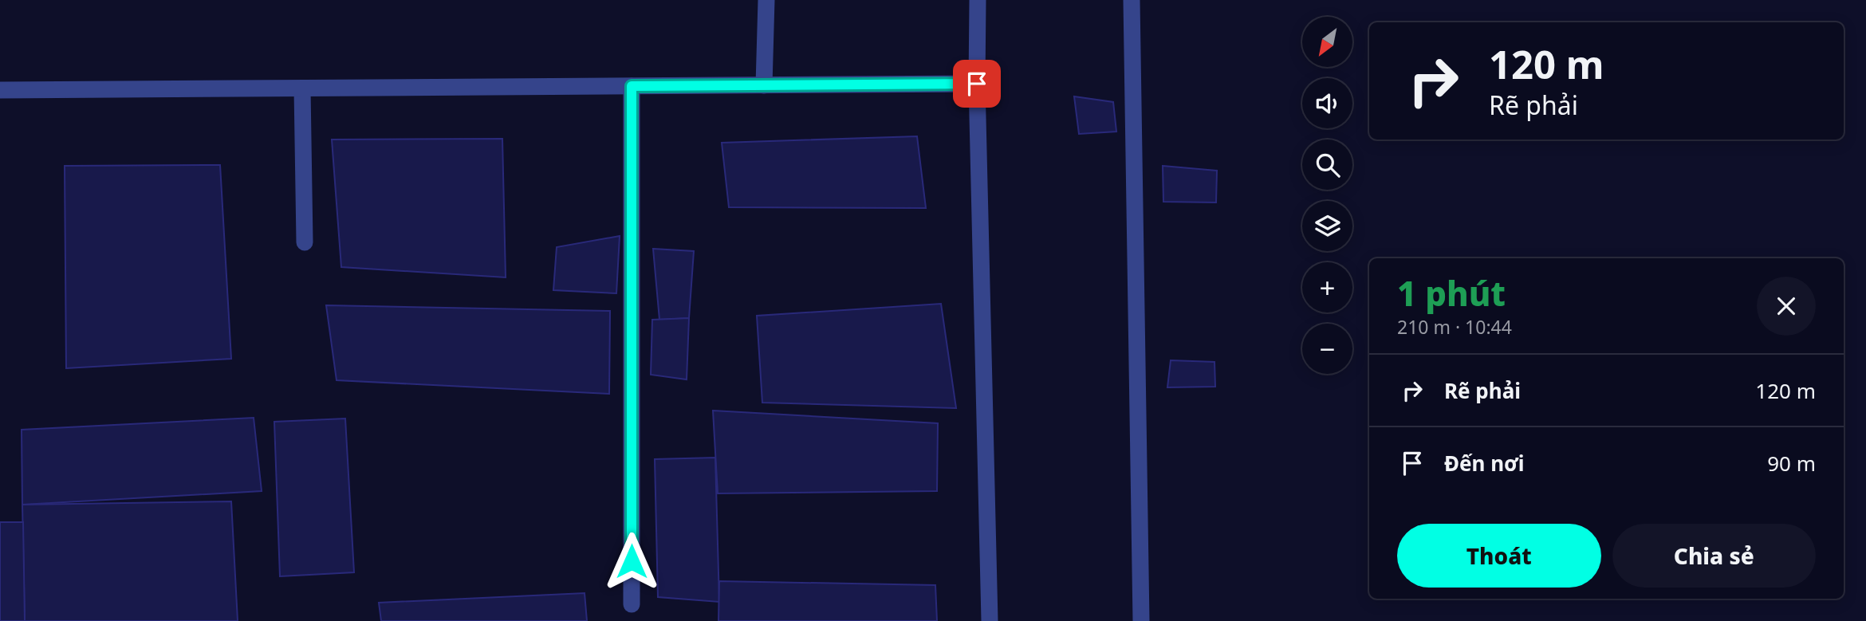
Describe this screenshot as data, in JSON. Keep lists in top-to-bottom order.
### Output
{
  "north": "bottom left",
  "page": {
    "map_buttons": ["+", "−"],
    "turn": ["120 m", "Rẽ phải"],
    "heading": ["1 phút", "210 m · 10:44"],
    "list": [
      {
        "name": "Rẽ phải",
        "value": "120 m"
      },
      {
        "name": "Đến nơi",
        "value": "90 m"
      }
    ],
    "buttons": ["Thoát", "Chia sẻ"]
  }
}
